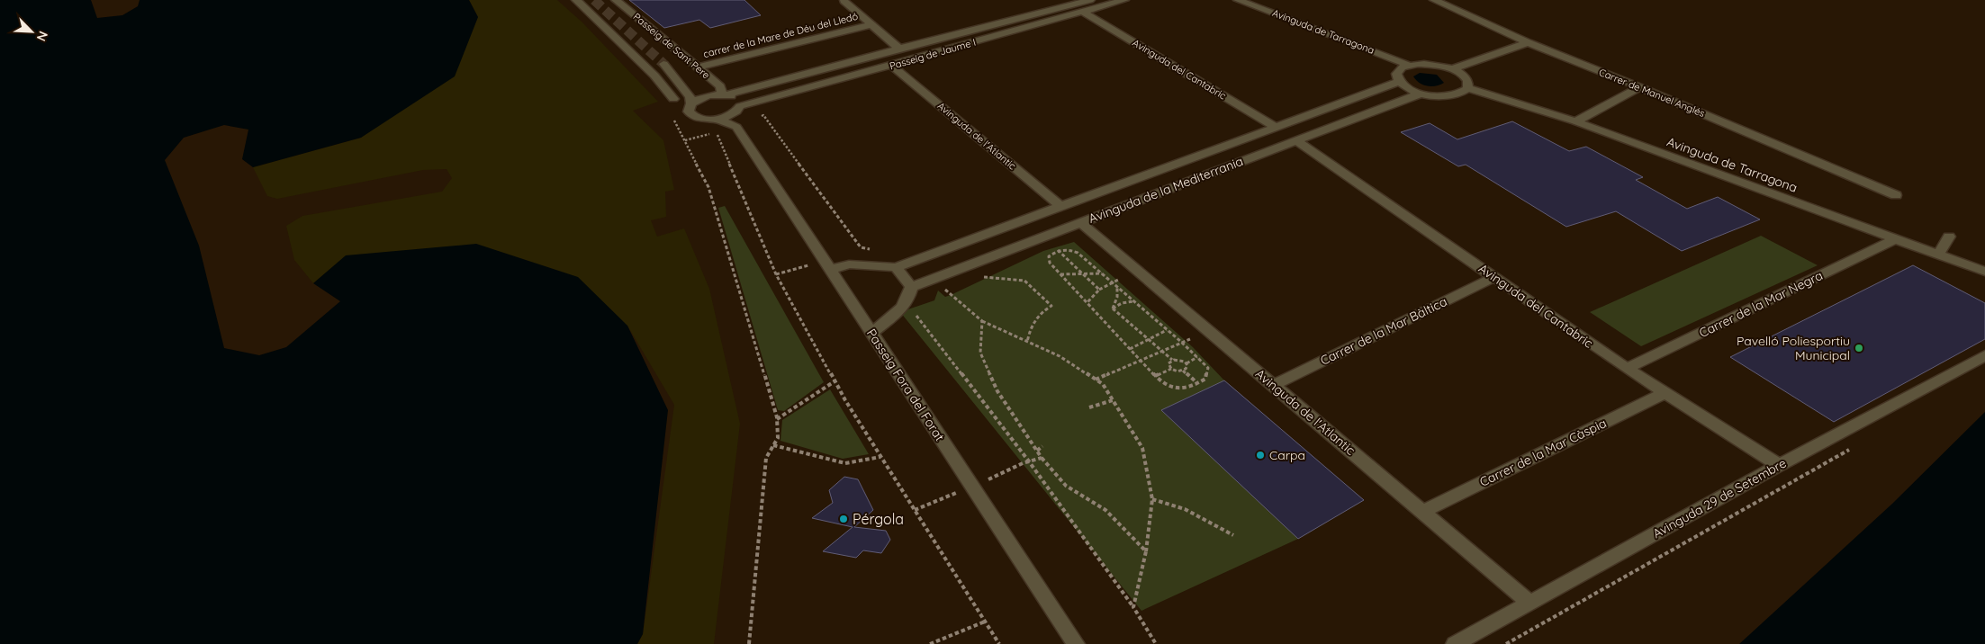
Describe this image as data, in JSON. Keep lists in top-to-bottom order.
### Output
{
  "streets": {
    "street": [
      "Avinguda de Tarragona",
      "carrer de la Mare de Déu del Lledó",
      "Passeig de Sant Pere",
      "Passeig de Jaume I",
      "Avinguda del Cantabric",
      "Carrer de Manuel Anglés",
      "Avinguda de l'Atlantic",
      "Avinguda de la Mediterrania",
      "Carrer de la Mar Negra",
      "Carrer de la Mar Bàltica",
      "Passeig Fora del Forat",
      "Carrer de la Mar Càspia",
      "Avinguda 29 de Setembre"
    ]
  },
  "crossings": [
    ["Avinguda de Tarragona", "Carrer de la Mar Negra"],
    ["carrer de la Mare de Déu del Lledó", "Passeig de Sant Pere"],
    ["carrer de la Mare de Déu del Lledó", "Passeig de Jaume I"],
    ["Passeig de Sant Pere", "Passeig de Jaume I"],
    ["Passeig de Jaume I", "Avinguda del Cantabric"],
    ["Passeig de Jaume I", "Avinguda de l'Atlantic"],
    ["Avinguda del Cantabric", "Avinguda de la Mediterrania"],
    ["Avinguda del Cantabric", "Carrer de la Mar Negra"],
    ["Avinguda del Cantabric", "Carrer de la Mar Bàltica"],
    ["Avinguda del Cantabric", "Carrer de la Mar Càspia"],
    ["Avinguda del Cantabric", "Avinguda 29 de Setembre"],
    ["Avinguda de l'Atlantic", "Avinguda de la Mediterrania"],
    ["Avinguda de l'Atlantic", "Carrer de la Mar Bàltica"],
    ["Avinguda de l'Atlantic", "Carrer de la Mar Càspia"],
    ["Avinguda de l'Atlantic", "Avinguda 29 de Setembre"],
    ["Avinguda de la Mediterrania", "Passeig Fora del Forat"]
  ],
  "places": ["Pavelló Poliesportiu Municipal", "Carpa", "Pérgola"],
  "north": "bottom right"
}
